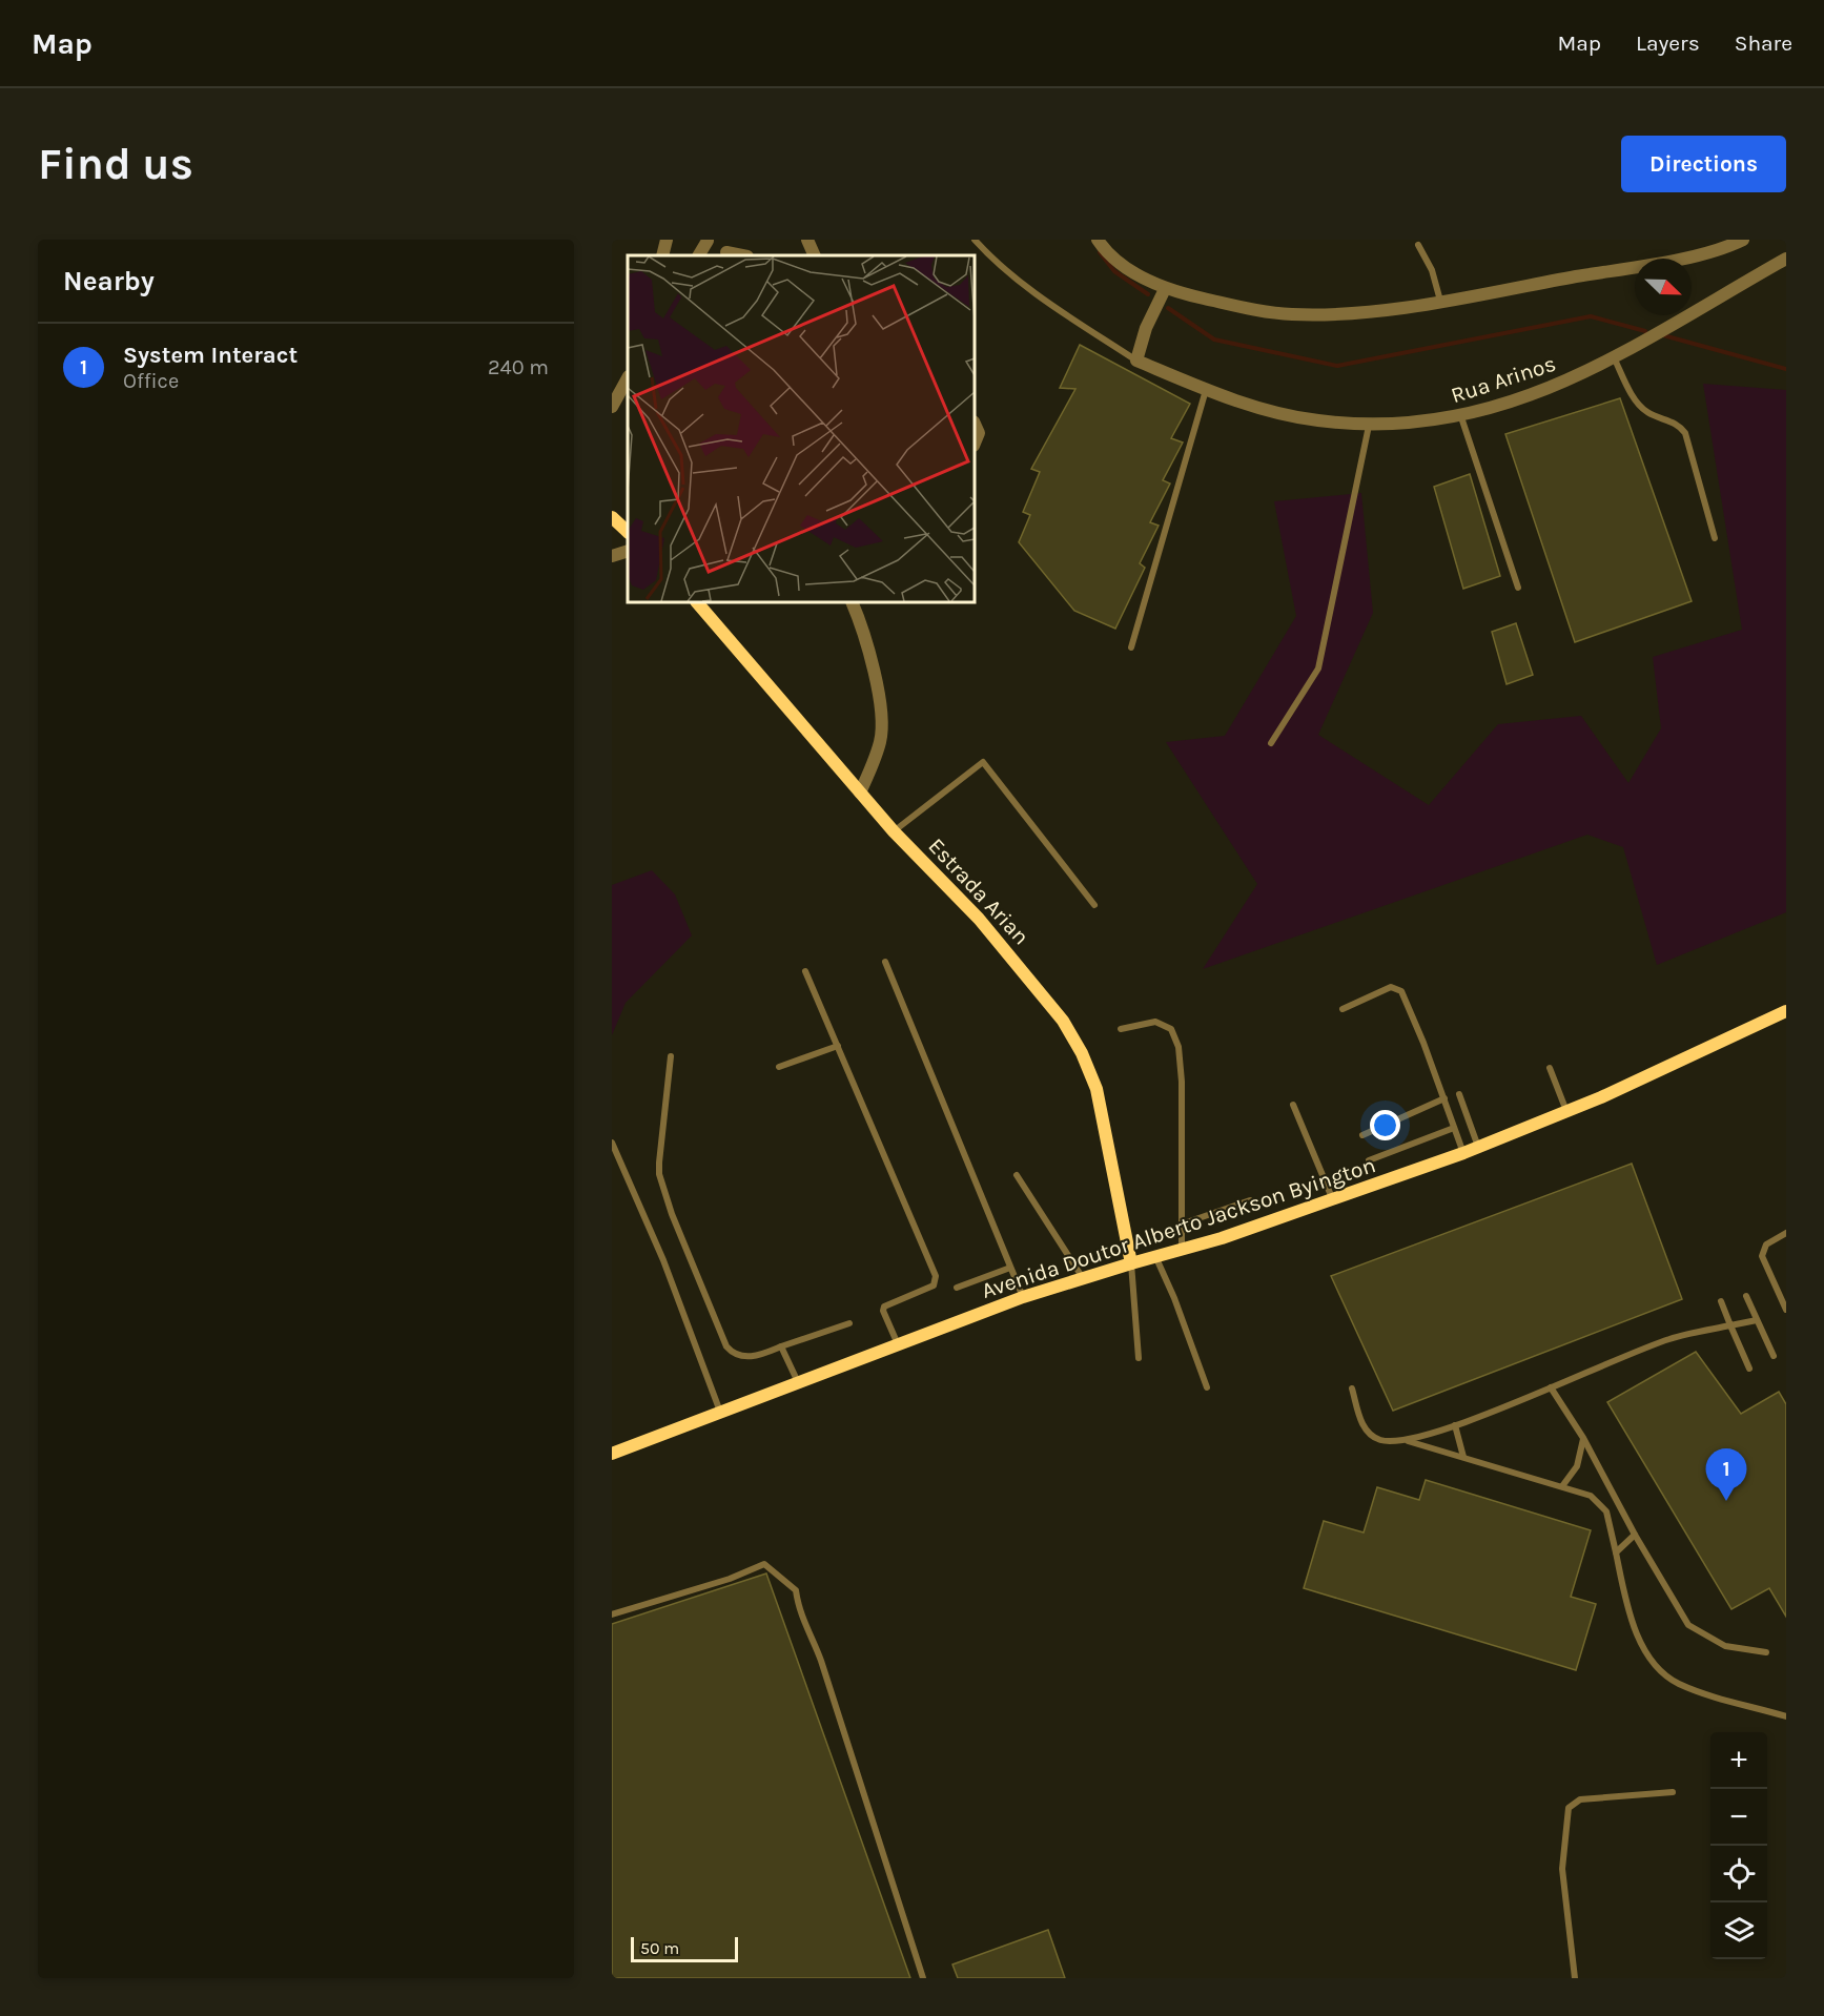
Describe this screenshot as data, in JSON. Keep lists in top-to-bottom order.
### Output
{
  "streets": {
    "main road": ["Estrada Arian", "Avenida Doutor Alberto Jackson Byington"],
    "street": ["Rua Arinos"]
  },
  "crossings": [
    ["Estrada Arian", "Avenida Doutor Alberto Jackson Byington"]
  ],
  "scale_bar": "50 m",
  "north": "bottom right",
  "page": {
    "header": "Map",
    "nav": ["Map", "Layers", "Share"],
    "buttons": "Directions",
    "title": "Find us",
    "heading": "Nearby",
    "list": [
      {
        "mark": "1",
        "name": "System Interact",
        "note": "Office",
        "value": "240 m"
      }
    ],
    "pins": "1",
    "map_buttons": ["+", "−"],
    "scale": "50 m"
  }
}
